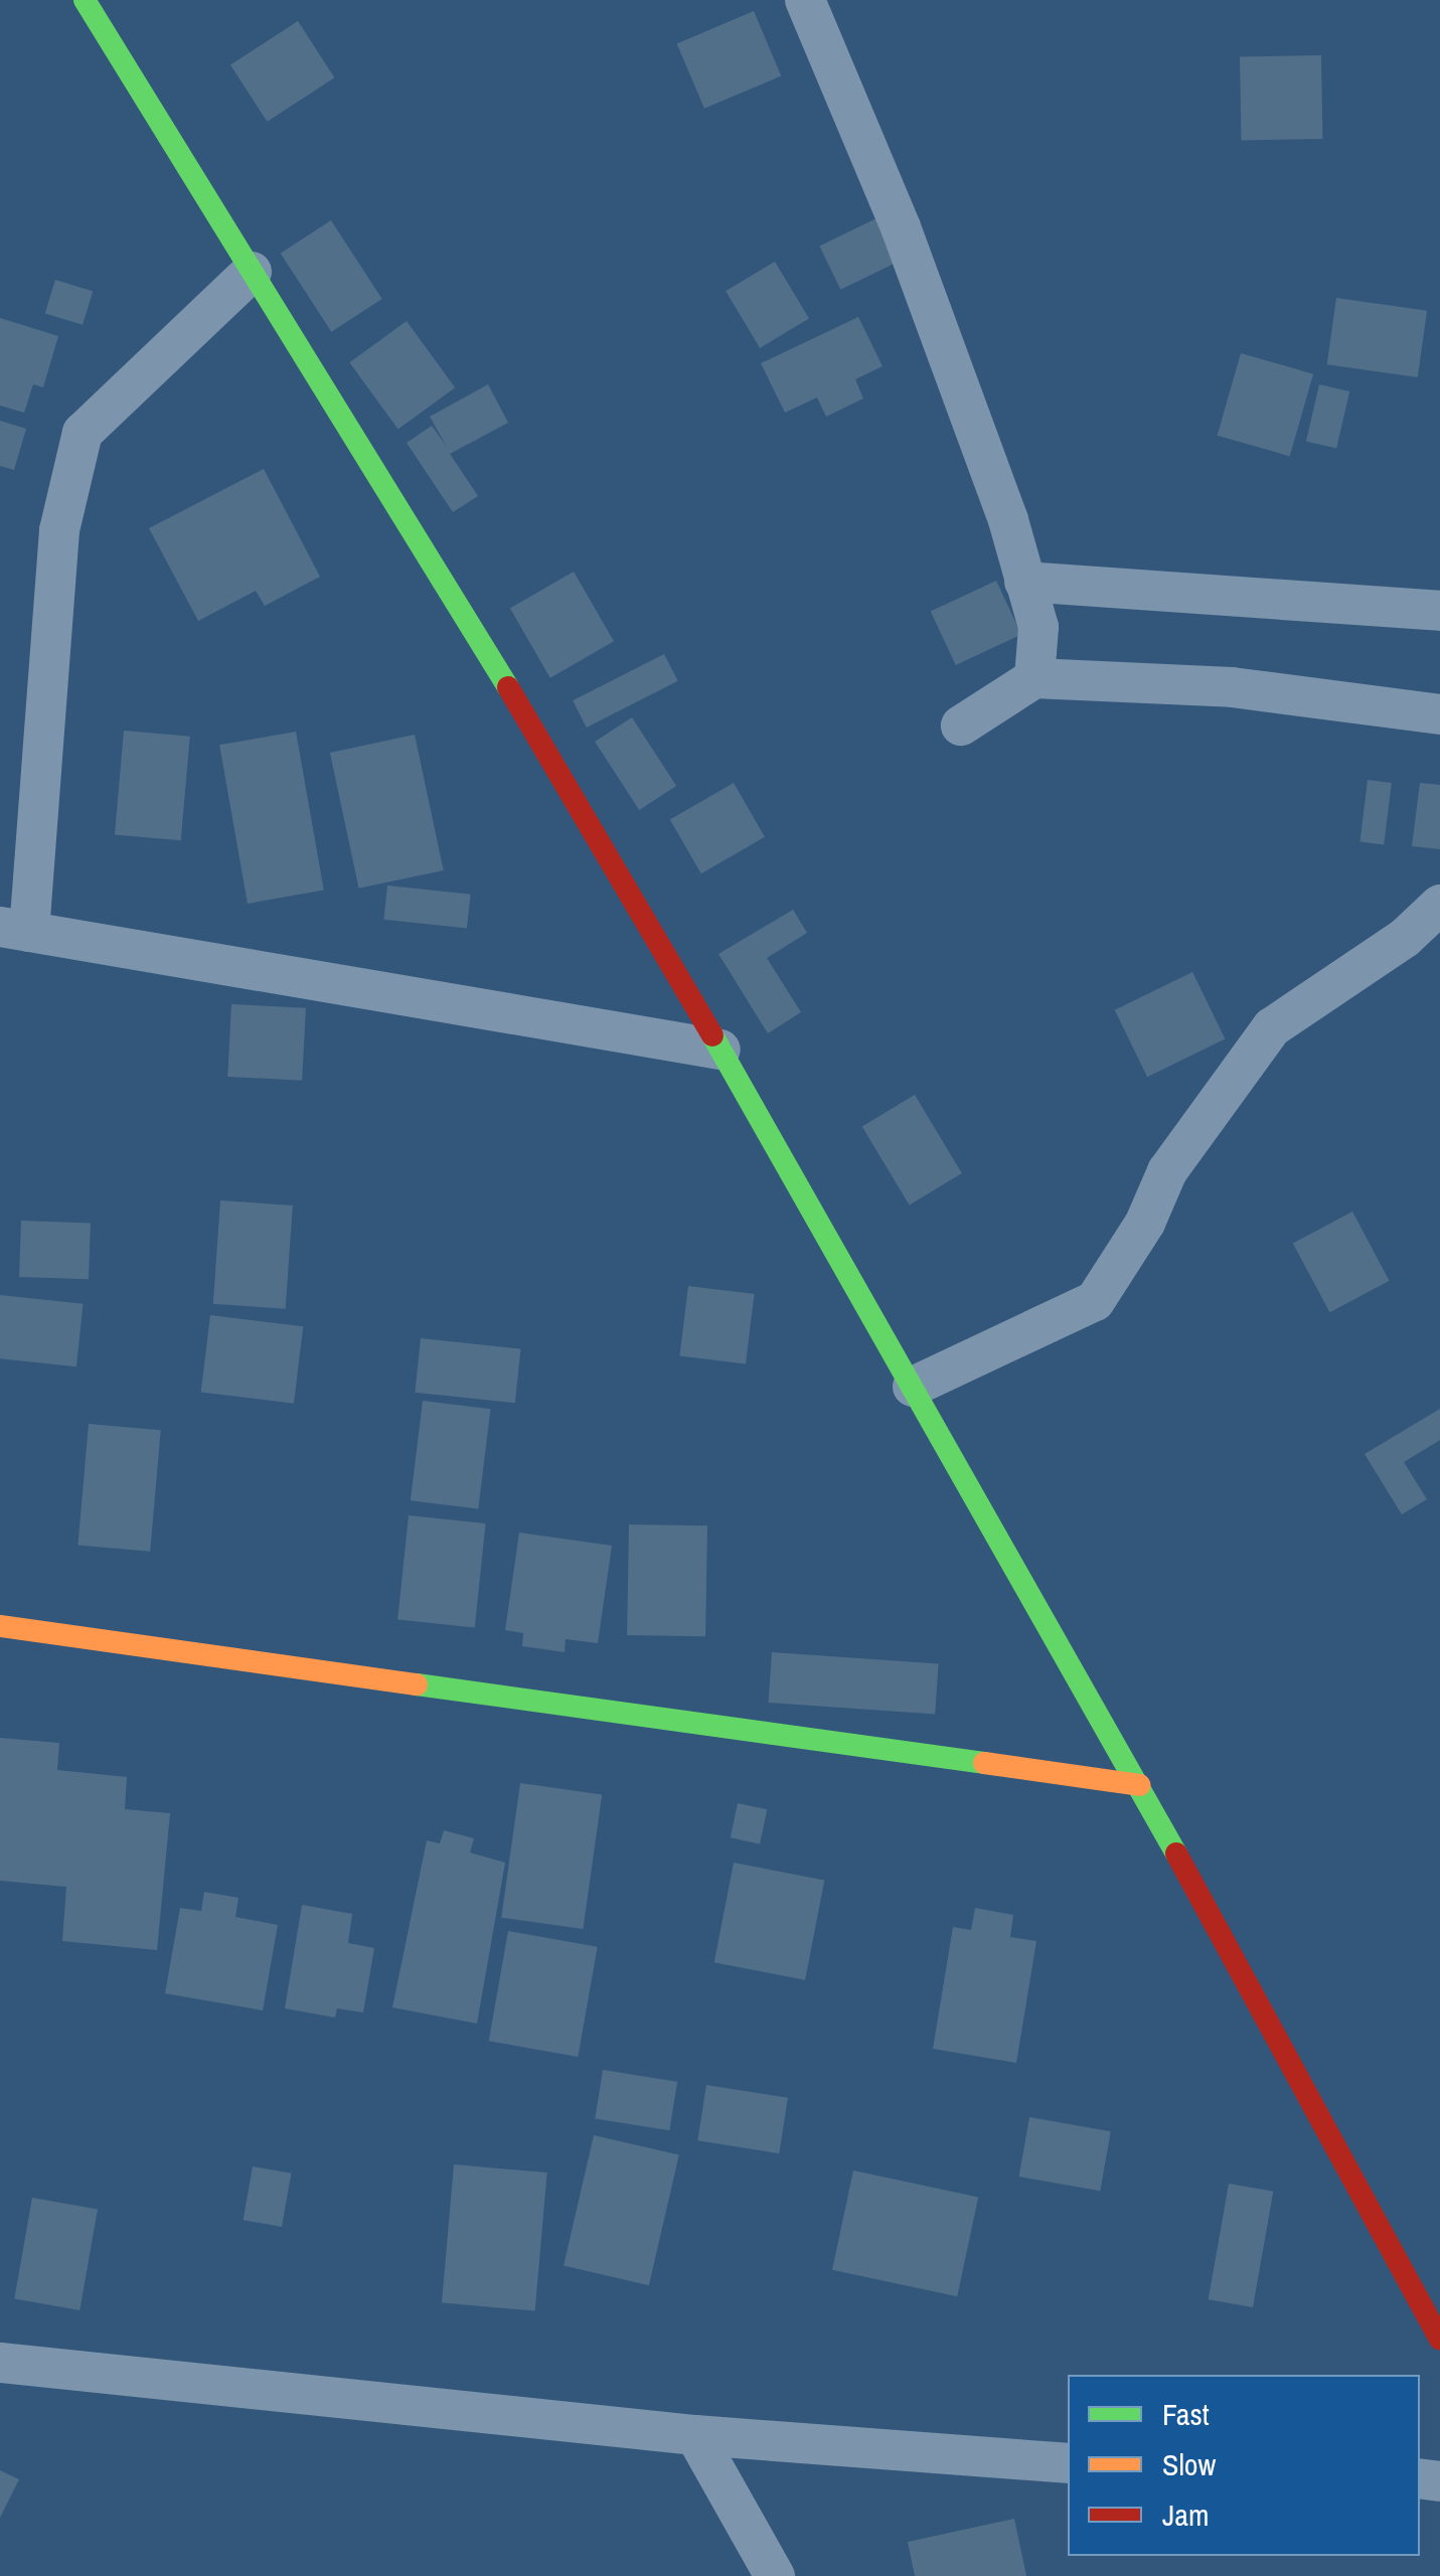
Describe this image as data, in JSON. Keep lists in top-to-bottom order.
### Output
{
  "legend": ["Fast", "Slow", "Jam"]
}
